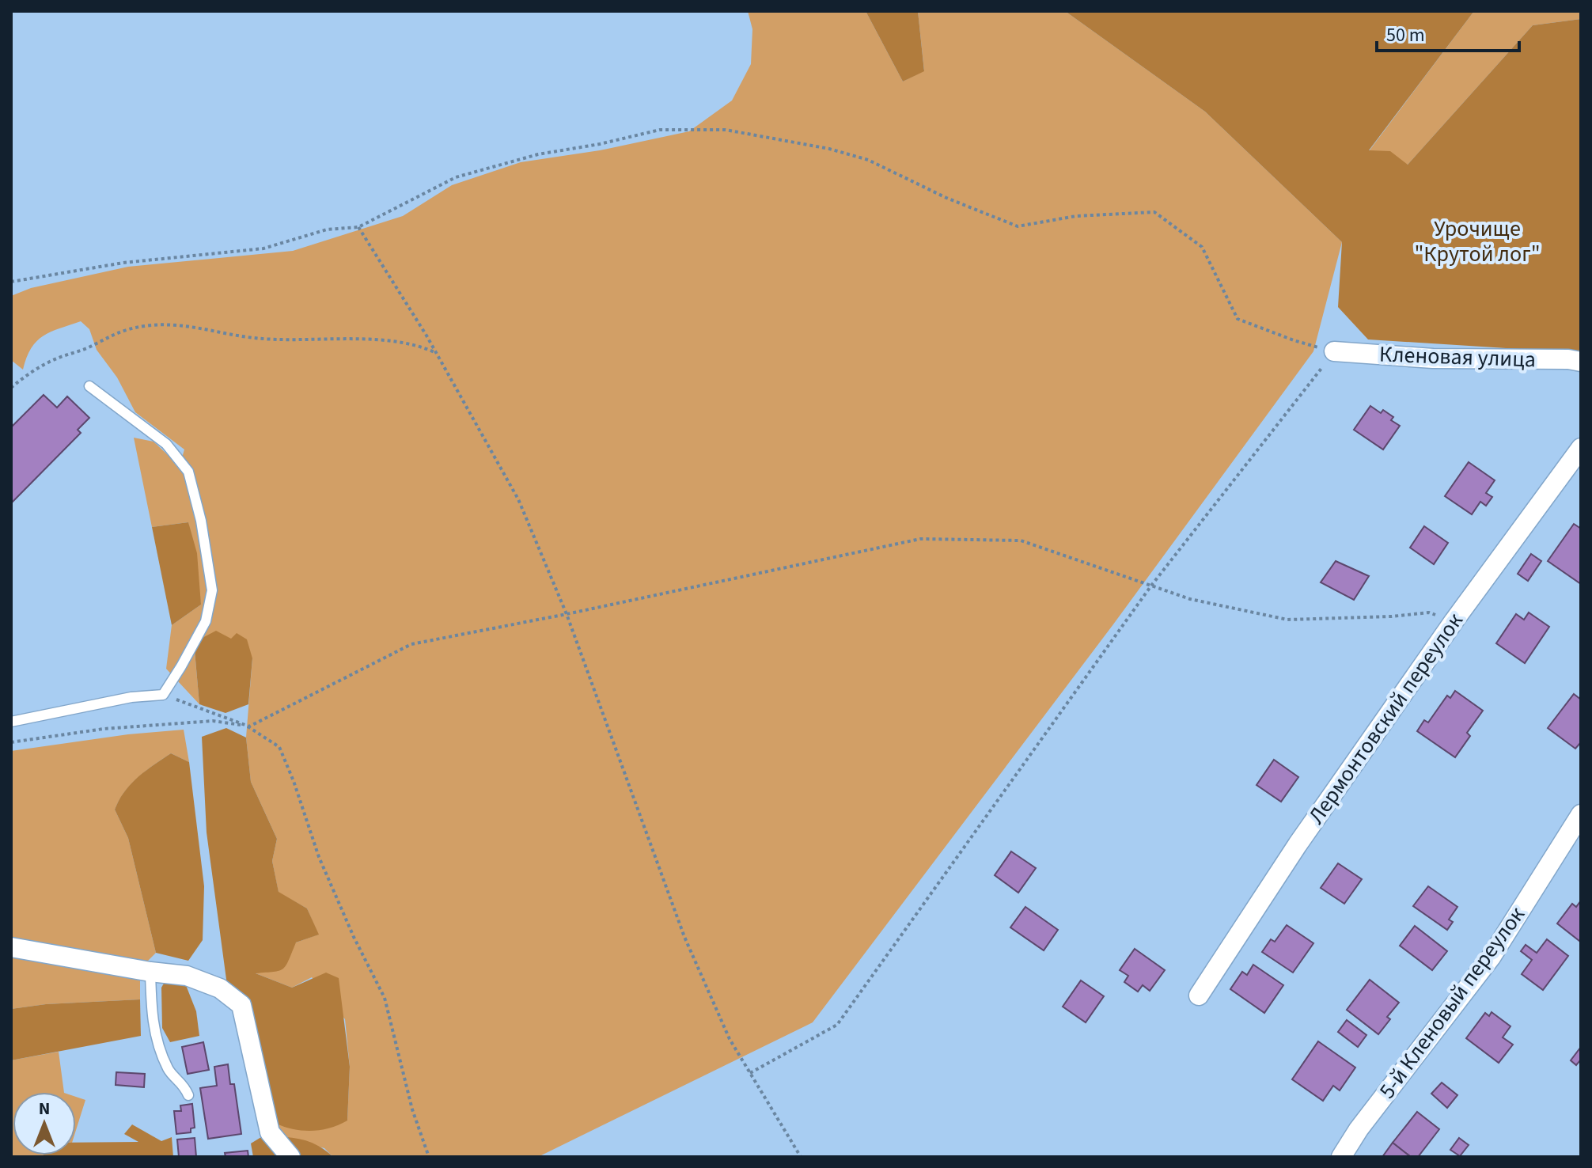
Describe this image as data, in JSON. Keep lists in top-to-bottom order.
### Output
{
  "streets": {
    "street": ["Кленовая улица", "Лермонтовский переулок", "5-й Кленовый переулок"]
  },
  "parks": ["Урочище \"Крутой лог\""],
  "scale_bar": "50 m",
  "north": "top"
}
